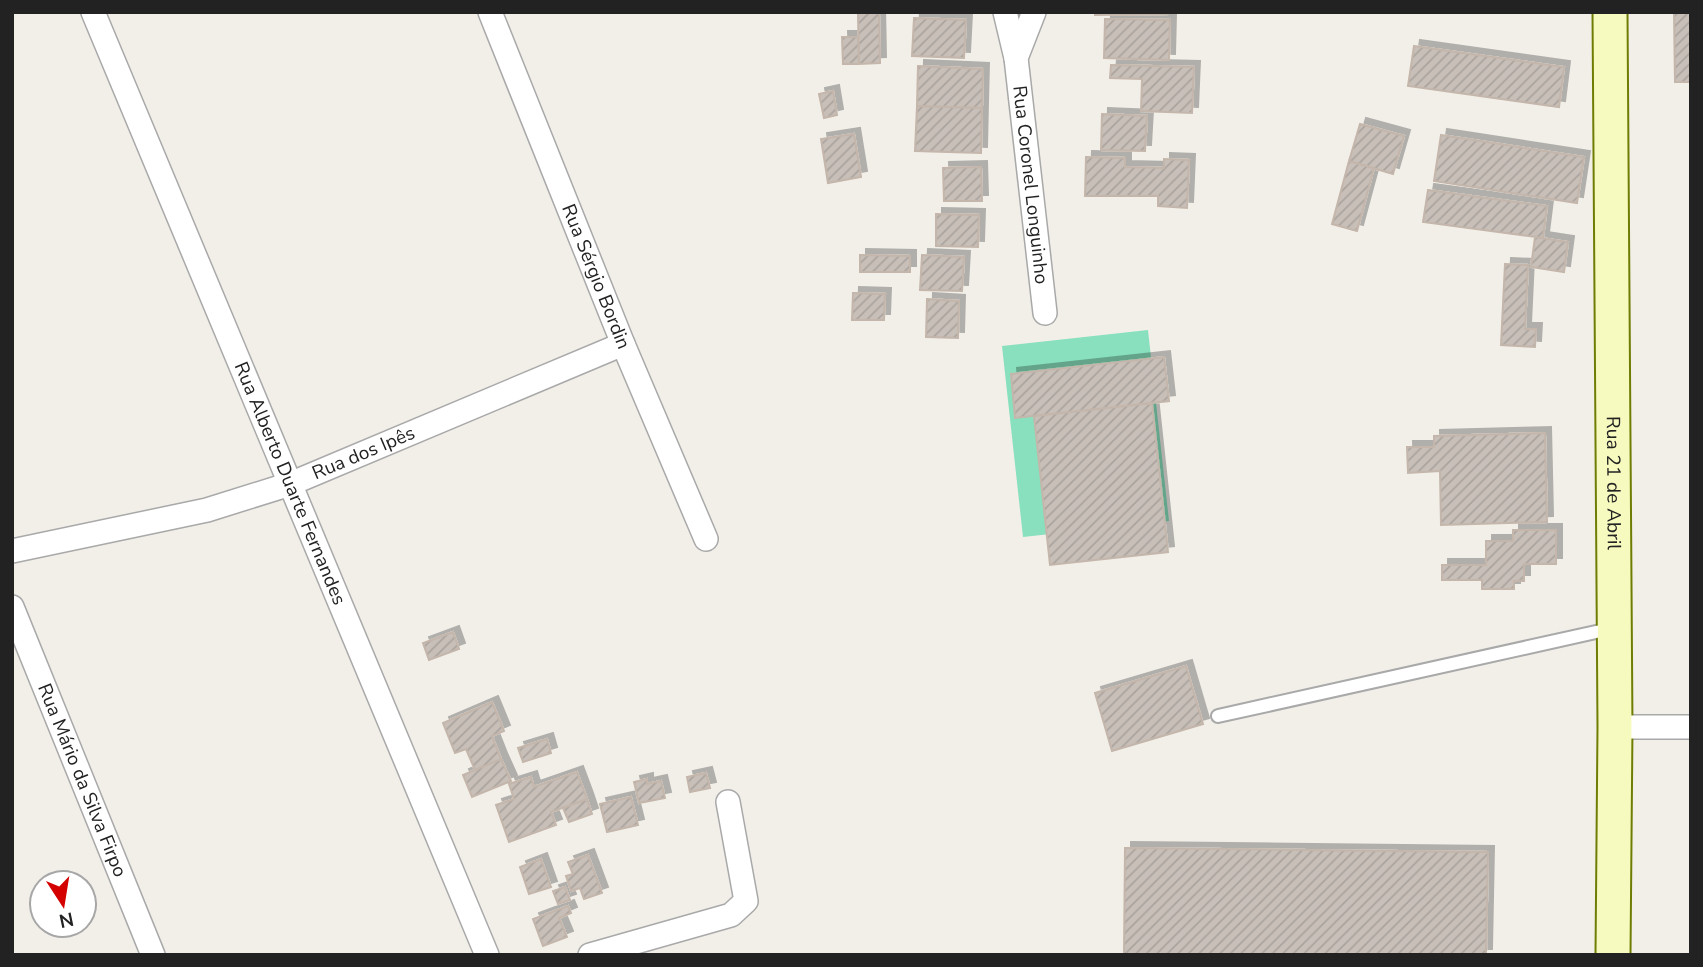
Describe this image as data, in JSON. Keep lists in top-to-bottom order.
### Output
{
  "streets": {
    "street": [
      "Rua Coronel Longuinho",
      "Rua Sérgio Bordin",
      "Rua dos Ipês",
      "Rua Alberto Duarte Fernandes",
      "Rua 21 de Abril",
      "Rua Mário da Silva Firpo"
    ]
  },
  "crossings": [
    ["Rua Sérgio Bordin", "Rua dos Ipês"],
    ["Rua dos Ipês", "Rua Alberto Duarte Fernandes"]
  ],
  "north": "bottom"
}
